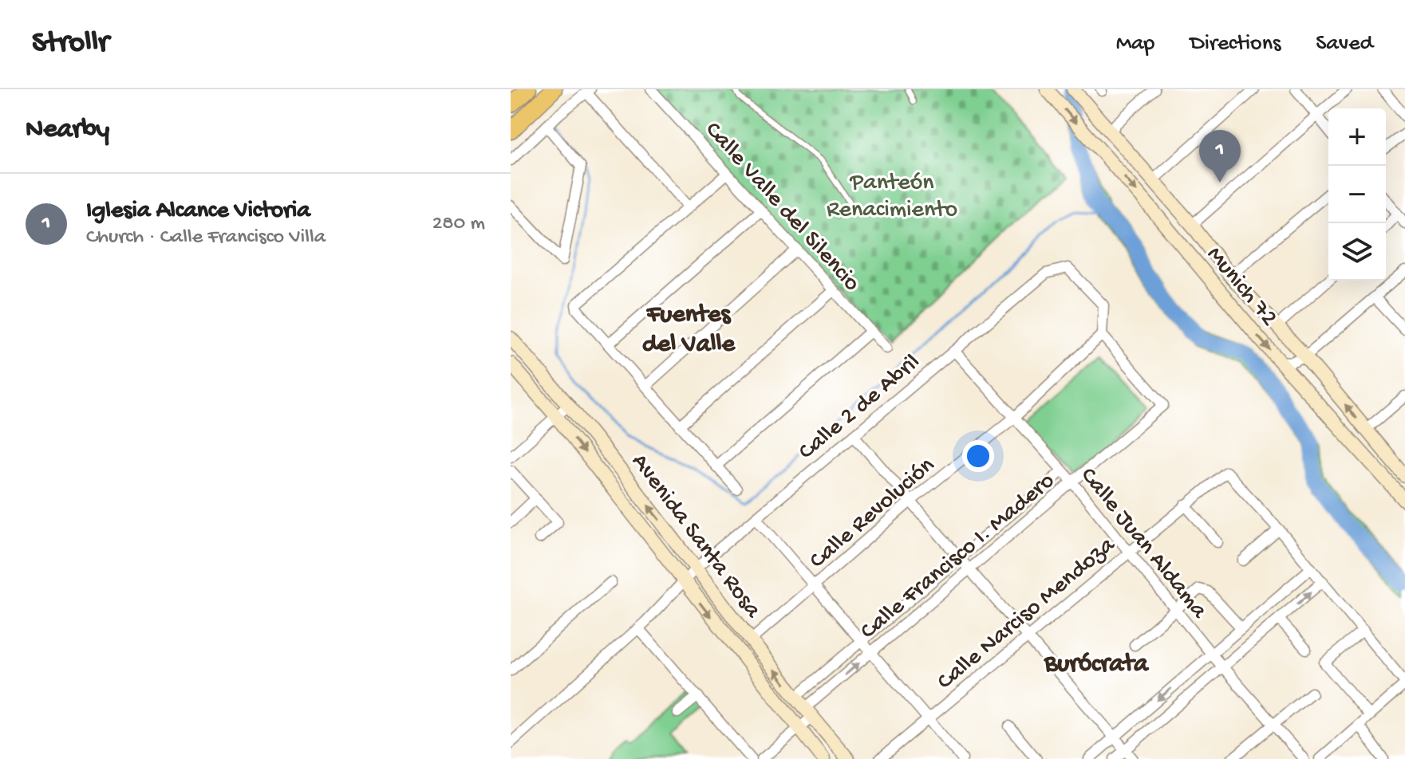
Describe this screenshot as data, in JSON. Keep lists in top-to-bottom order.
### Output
{
  "streets": {
    "main road": ["Munich 72", "Avenida Santa Rosa"],
    "street": [
      "Calle Valle del Silencio",
      "Calle 2 de Abril",
      "Calle Revolución",
      "Calle Juan Aldama",
      "Calle Francisco I. Madero",
      "Calle Narciso Mendoza"
    ]
  },
  "crossings": [
    ["Calle 2 de Abril", "Calle Revolución"],
    ["Calle 2 de Abril", "Avenida Santa Rosa"],
    ["Calle 2 de Abril", "Calle Juan Aldama"],
    ["Calle 2 de Abril", "Calle Francisco I. Madero"],
    ["Calle Revolución", "Avenida Santa Rosa"],
    ["Calle Revolución", "Calle Juan Aldama"],
    ["Calle Revolución", "Calle Francisco I. Madero"],
    ["Avenida Santa Rosa", "Calle Francisco I. Madero"],
    ["Calle Juan Aldama", "Calle Francisco I. Madero"],
    ["Calle Juan Aldama", "Calle Narciso Mendoza"]
  ],
  "districts": ["Fuentes del Valle", "Burócrata"],
  "parks": ["Panteón Renacimiento"],
  "page": {
    "header": "Strollr",
    "nav": ["Map", "Directions", "Saved"],
    "heading": "Nearby",
    "map_buttons": ["+", "−"],
    "pins": "1",
    "list": [
      {
        "mark": "1",
        "name": "Iglesia Alcance Victoria",
        "note": "Church · Calle Francisco Villa",
        "value": "280 m"
      }
    ]
  }
}
